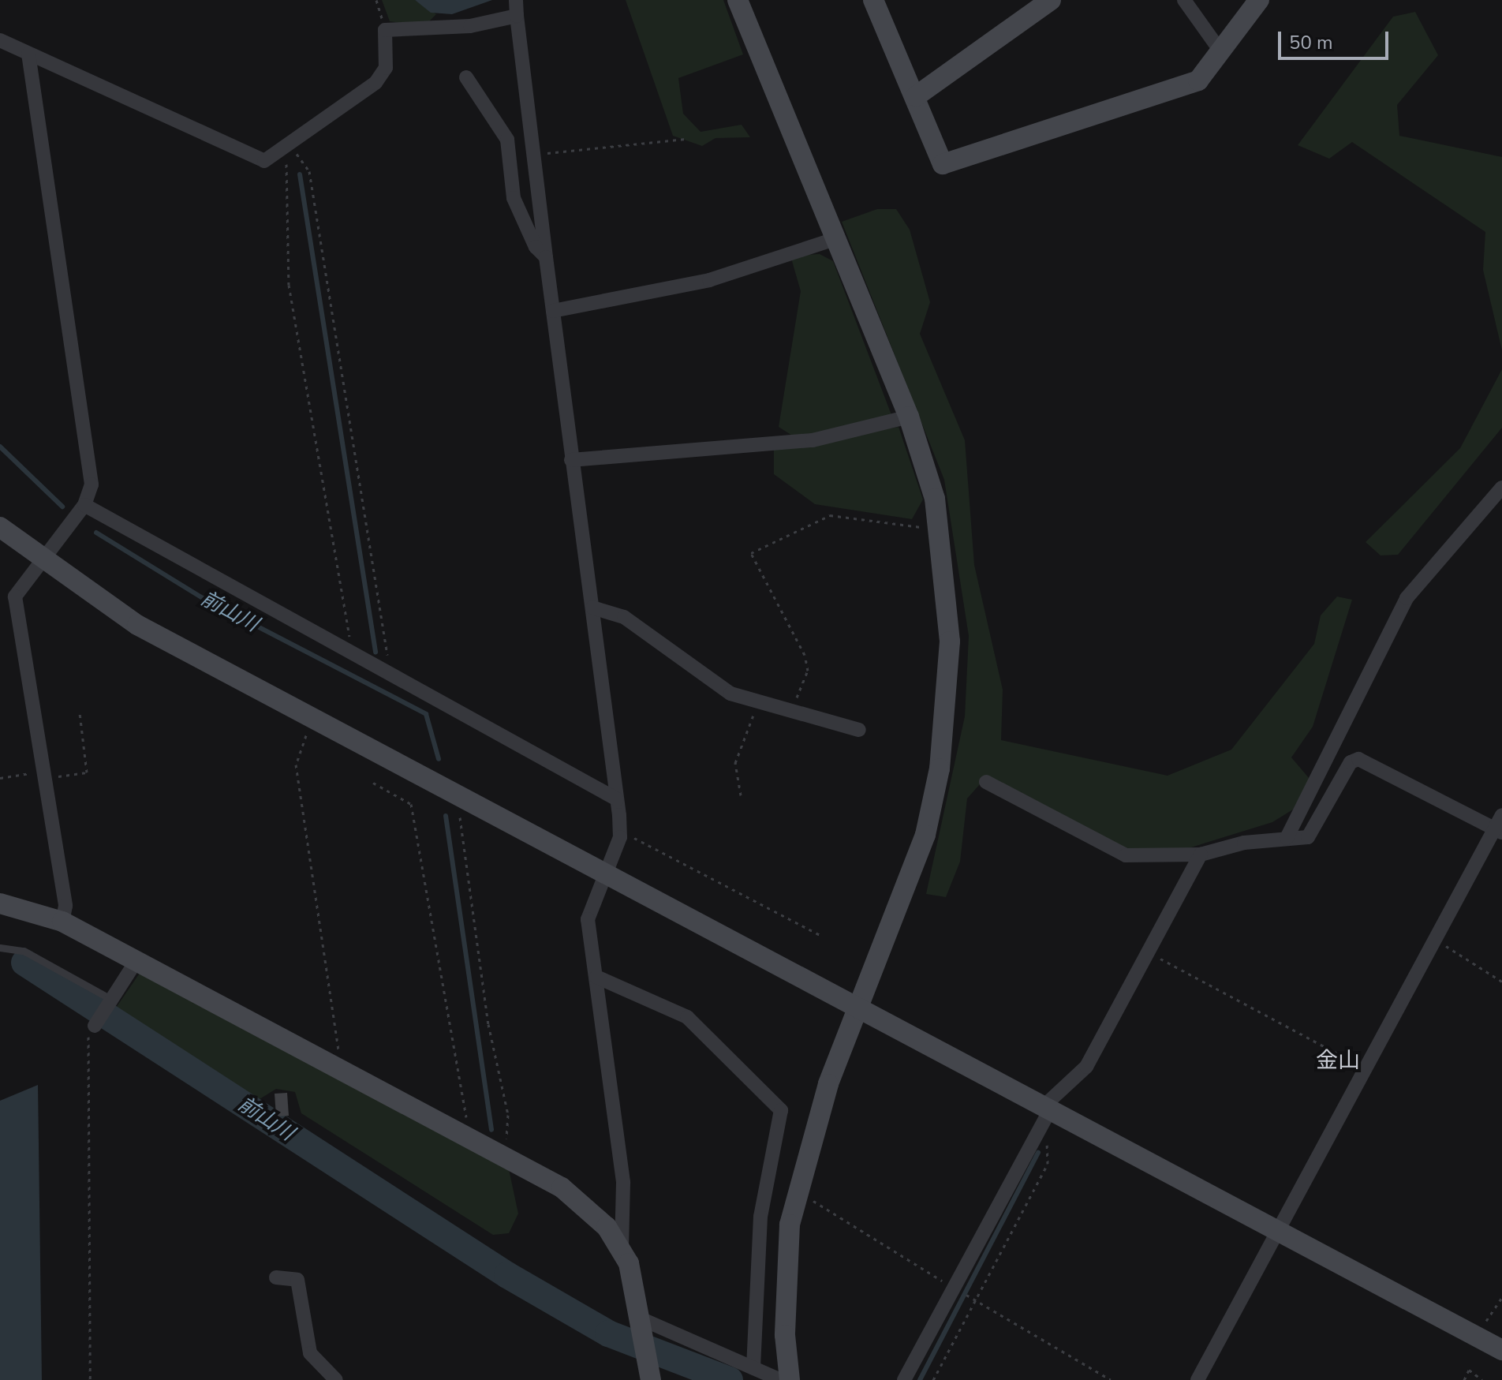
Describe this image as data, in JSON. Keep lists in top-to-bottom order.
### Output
{
  "districts": ["金山"],
  "water": ["前山川"],
  "scale_bar": "50 m"
}
